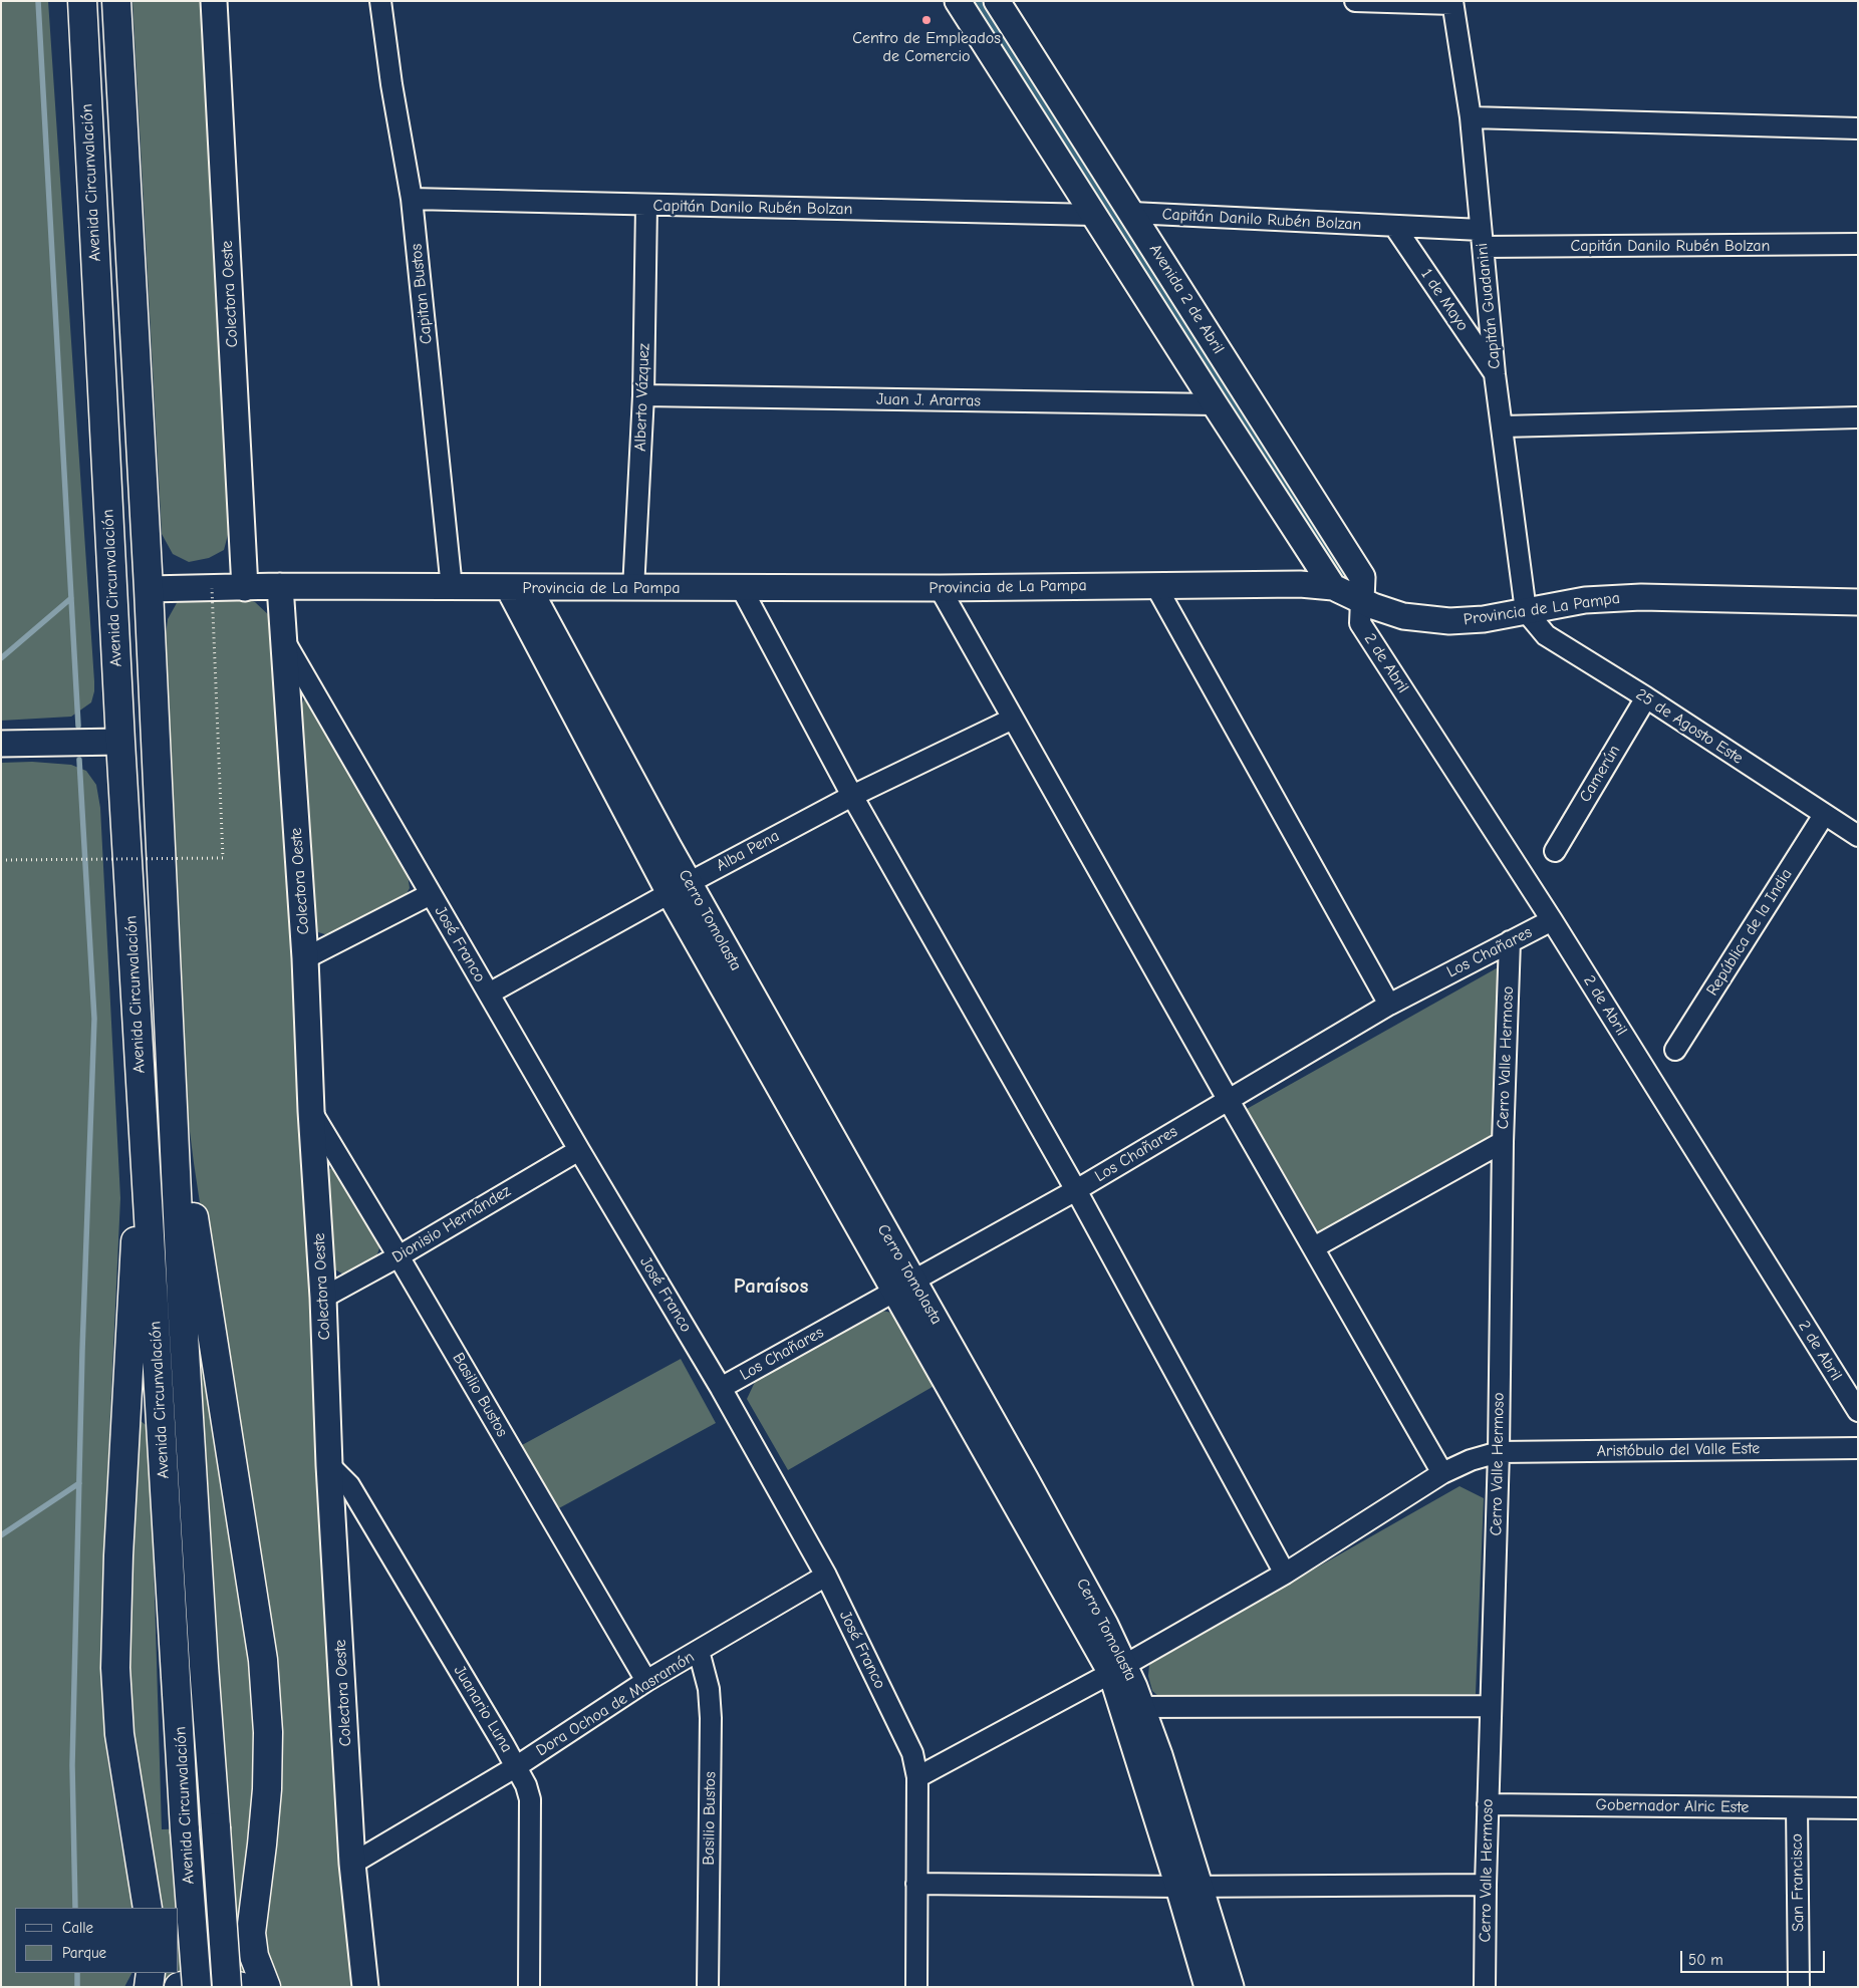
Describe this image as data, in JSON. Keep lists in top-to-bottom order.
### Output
{
  "streets": {
    "main road": ["Avenida Circunvalación"],
    "street": [
      "Capitán Danilo Rubén Bolzan",
      "Colectora Oeste",
      "Capitan Bustos",
      "Avenida 2 de Abril",
      "1 de Mayo",
      "Capitán Guadanini",
      "Alberto Vázquez",
      "Juan J. Ararras",
      "Provincia de La Pampa",
      "2 de Abril",
      "25 de Agosto Este",
      "Camerún",
      "Alba Pena",
      "Cerro Tomolasta",
      "República de la India",
      "José Franco",
      "Los Chañares",
      "Cerro Valle Hermoso",
      "Dionisio Hernández",
      "Basilio Bustos",
      "Aristóbulo del Valle Este",
      "Dora Ochoa de Masramón",
      "Juanario Luna",
      "Gobernador Alric Este",
      "San Francisco"
    ]
  },
  "crossings": [
    ["Avenida Circunvalación", "Provincia de La Pampa"],
    ["Capitán Danilo Rubén Bolzan", "Capitan Bustos"],
    ["Capitán Danilo Rubén Bolzan", "Avenida 2 de Abril"],
    ["Capitán Danilo Rubén Bolzan", "1 de Mayo"],
    ["Capitán Danilo Rubén Bolzan", "Capitán Guadanini"],
    ["Capitán Danilo Rubén Bolzan", "Alberto Vázquez"],
    ["Colectora Oeste", "Provincia de La Pampa"],
    ["Colectora Oeste", "José Franco"],
    ["Colectora Oeste", "Dionisio Hernández"],
    ["Colectora Oeste", "Basilio Bustos"],
    ["Colectora Oeste", "Dora Ochoa de Masramón"],
    ["Colectora Oeste", "Juanario Luna"],
    ["Capitan Bustos", "Provincia de La Pampa"],
    ["Avenida 2 de Abril", "Juan J. Ararras"],
    ["Avenida 2 de Abril", "Provincia de La Pampa"],
    ["Avenida 2 de Abril", "2 de Abril"],
    ["1 de Mayo", "Capitán Guadanini"],
    ["Capitán Guadanini", "Provincia de La Pampa"],
    ["Capitán Guadanini", "25 de Agosto Este"],
    ["Alberto Vázquez", "Juan J. Ararras"],
    ["Alberto Vázquez", "Provincia de La Pampa"],
    ["Provincia de La Pampa", "2 de Abril"],
    ["Provincia de La Pampa", "25 de Agosto Este"],
    ["Provincia de La Pampa", "Cerro Tomolasta"],
    ["2 de Abril", "Los Chañares"],
    ["25 de Agosto Este", "Camerún"],
    ["25 de Agosto Este", "República de la India"],
    ["Alba Pena", "Cerro Tomolasta"],
    ["Alba Pena", "José Franco"],
    ["Cerro Tomolasta", "Los Chañares"],
    ["Cerro Tomolasta", "Aristóbulo del Valle Este"],
    ["José Franco", "Los Chañares"],
    ["José Franco", "Dionisio Hernández"],
    ["José Franco", "Aristóbulo del Valle Este"],
    ["José Franco", "Dora Ochoa de Masramón"],
    ["Los Chañares", "Cerro Valle Hermoso"],
    ["Cerro Valle Hermoso", "Aristóbulo del Valle Este"],
    ["Cerro Valle Hermoso", "Gobernador Alric Este"],
    ["Dionisio Hernández", "Basilio Bustos"],
    ["Basilio Bustos", "Dora Ochoa de Masramón"],
    ["Dora Ochoa de Masramón", "Juanario Luna"],
    ["Gobernador Alric Este", "San Francisco"]
  ],
  "districts": ["Paraísos"],
  "places": ["Centro de Empleados de Comercio"],
  "legend": ["Calle", "Parque"],
  "scale_bar": "50 m"
}
